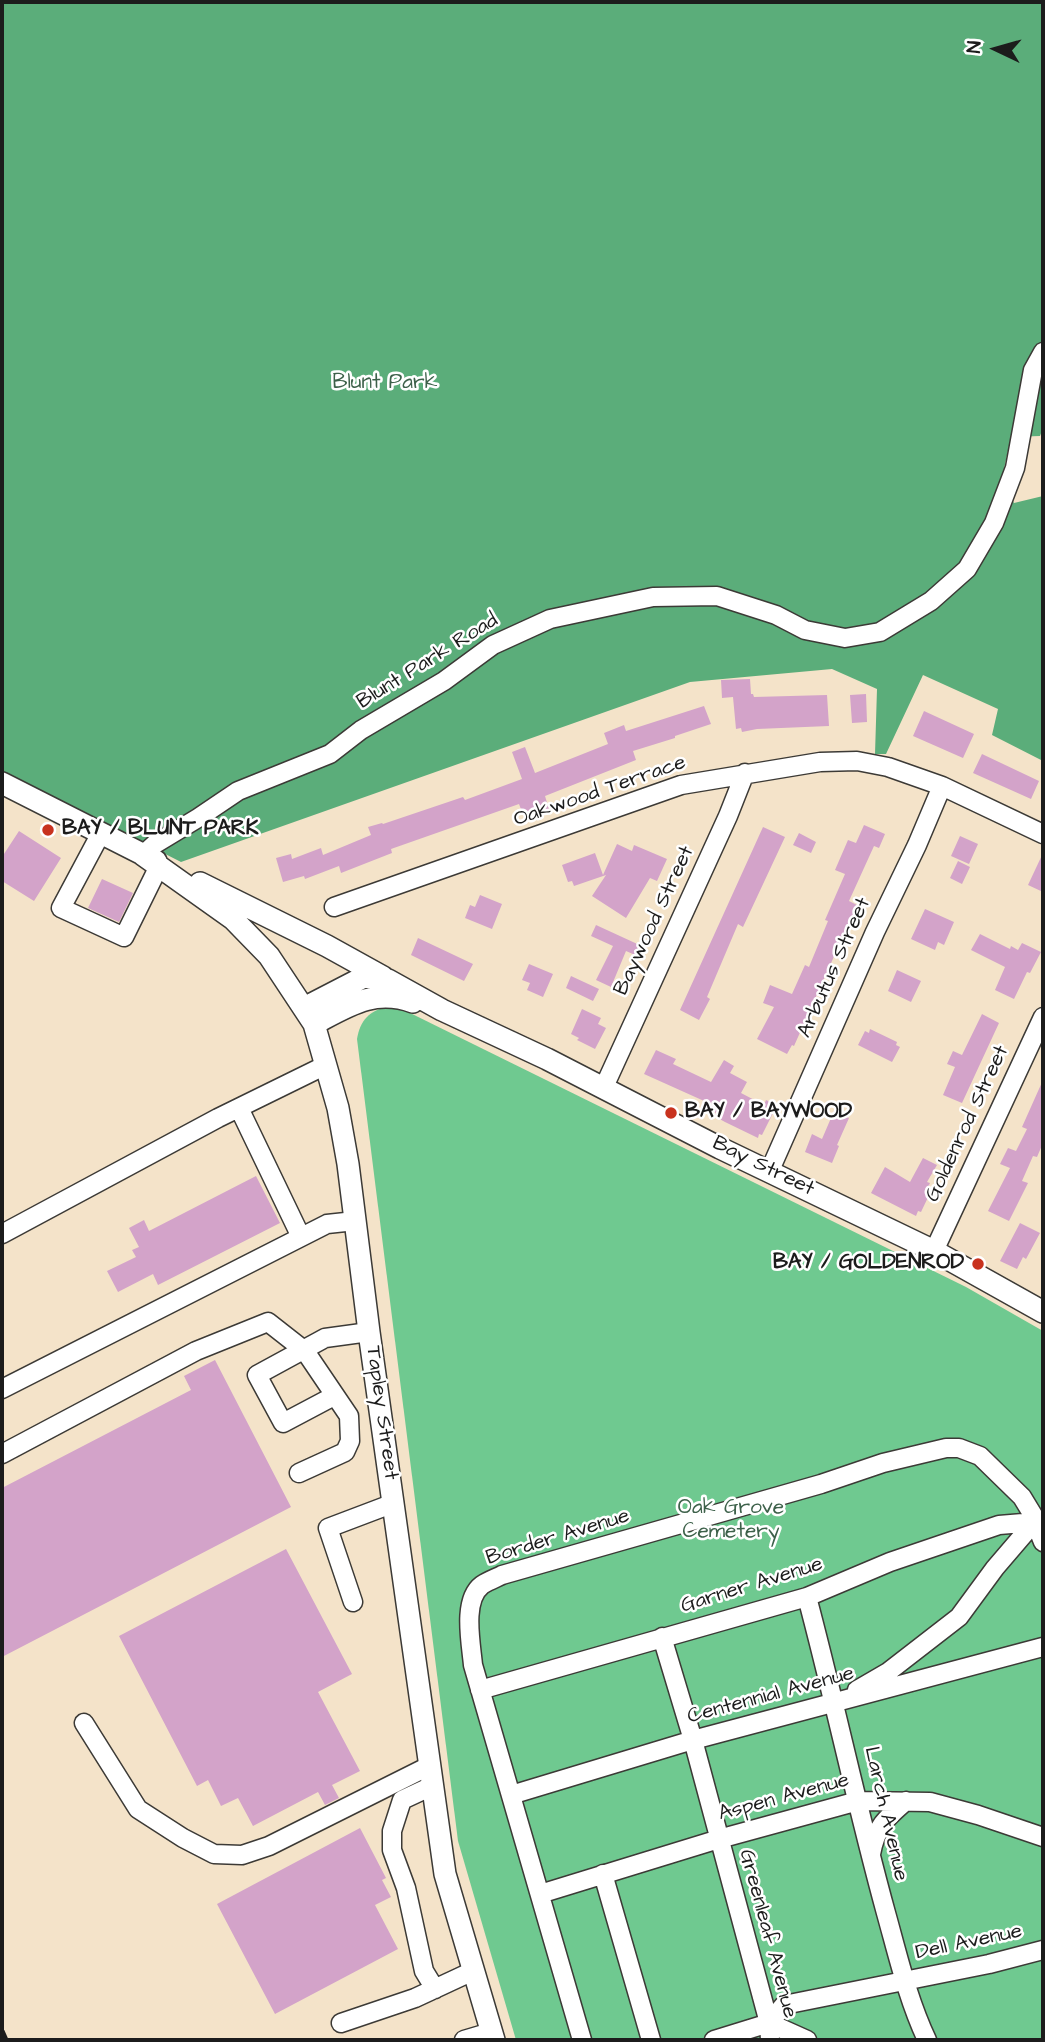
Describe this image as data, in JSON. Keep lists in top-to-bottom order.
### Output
{
  "streets": {
    "main road": ["Bay Street", "Tapley Street"],
    "street": [
      "Blunt Park Road",
      "Oakwood Terrace",
      "Baywood Street",
      "Arbutus Street",
      "Goldenrod Street",
      "Border Avenue",
      "Garner Avenue",
      "Centennial Avenue",
      "Aspen Avenue",
      "Larch Avenue",
      "Greenleaf Avenue",
      "Dell Avenue"
    ]
  },
  "crossings": [
    ["Blunt Park Road", "Bay Street"],
    ["Blunt Park Road", "Tapley Street"],
    ["Oakwood Terrace", "Baywood Street"],
    ["Oakwood Terrace", "Arbutus Street"],
    ["Baywood Street", "Bay Street"],
    ["Arbutus Street", "Bay Street"],
    ["Goldenrod Street", "Bay Street"],
    ["Bay Street", "Tapley Street"],
    ["Border Avenue", "Garner Avenue"],
    ["Border Avenue", "Centennial Avenue"],
    ["Border Avenue", "Aspen Avenue"],
    ["Garner Avenue", "Larch Avenue"],
    ["Garner Avenue", "Greenleaf Avenue"],
    ["Centennial Avenue", "Larch Avenue"],
    ["Centennial Avenue", "Greenleaf Avenue"],
    ["Aspen Avenue", "Larch Avenue"],
    ["Aspen Avenue", "Greenleaf Avenue"],
    ["Larch Avenue", "Dell Avenue"],
    ["Greenleaf Avenue", "Dell Avenue"]
  ],
  "parks": ["Blunt Park", "Oak Grove Cemetery"],
  "places": ["BAY / BLUNT PARK", "BAY / BAYWOOD", "BAY / GOLDENROD"],
  "north": "left"
}
